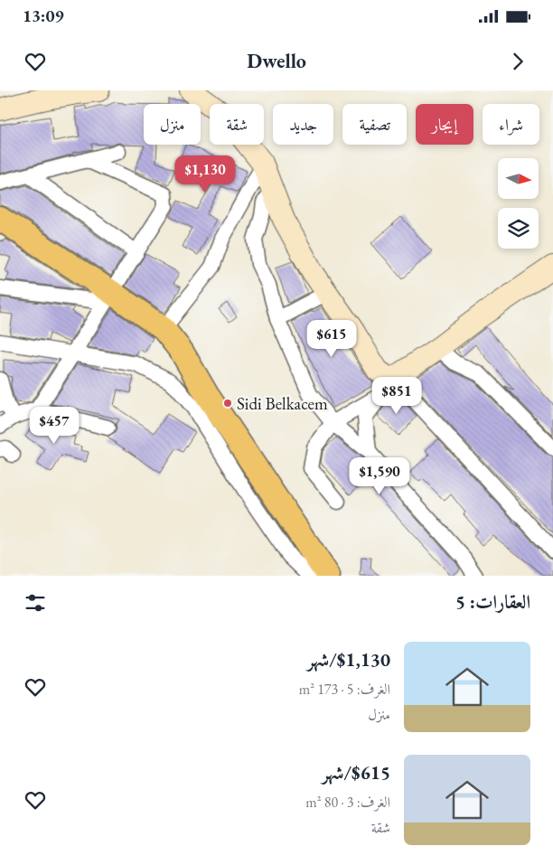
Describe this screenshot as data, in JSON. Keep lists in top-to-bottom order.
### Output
{
  "places": ["Sidi Belkacem"],
  "north": "right",
  "page": {
    "status": "13:09",
    "header": "Dwello",
    "chip": [
      "شراء",
      "إيجار",
      "تصفية",
      "جديد",
      "شقة",
      "منزل"
    ],
    "price": [
      "$1,130",
      "$615",
      "$851",
      "$457",
      "$1,590"
    ],
    "heading": "العقارات: 5",
    "list": [
      {
        "name": "$1,130/شهر",
        "note": "الغرف: 5 · 173 m² · منزل"
      },
      {
        "name": "$615/شهر",
        "note": "الغرف: 3 · 80 m² · شقة"
      }
    ]
  }
}
